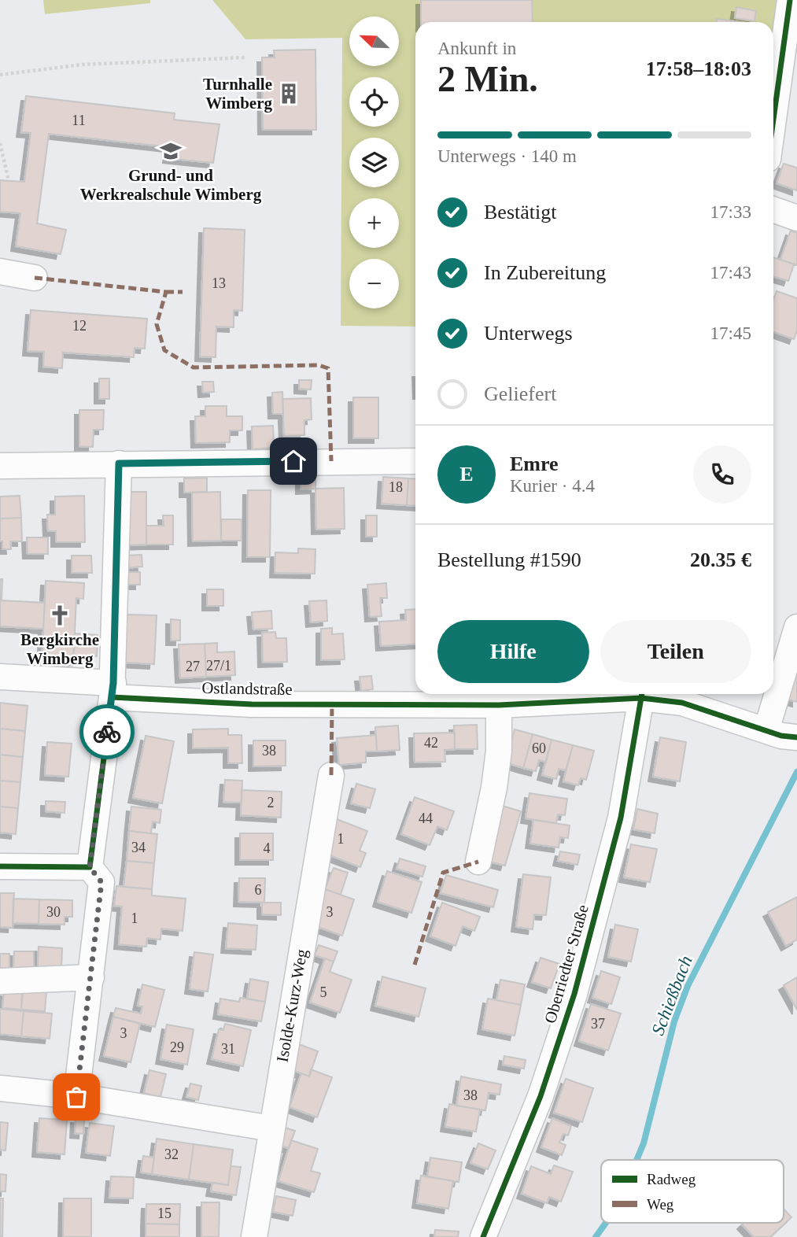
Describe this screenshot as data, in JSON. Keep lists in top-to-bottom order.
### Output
{
  "streets": {
    "street": ["Ostlandstraße", "Oberriedter Straße", "Isolde-Kurz-Weg"]
  },
  "water": ["Schießbach"],
  "places": {
    "building": ["Turnhalle Wimberg"],
    "school or university": ["Grund- und Werkrealschule Wimberg"],
    "church": ["Bergkirche Wimberg"]
  },
  "house_numbers": [
    "11",
    "13",
    "12",
    "18",
    "27/1",
    "27",
    "42",
    "60",
    "38",
    "2",
    "44",
    "1",
    "34",
    "4",
    "6",
    "30",
    "3",
    "1",
    "5",
    "37",
    "3",
    "29",
    "31",
    "38",
    "32",
    "15"
  ],
  "legend": ["Radweg", "Weg"],
  "north": "top left",
  "page": {
    "map_buttons": ["+", "−"],
    "heading": ["2 Min.", "Ankunft in", "17:58–18:03"],
    "panel": [
      "Emre",
      "Kurier · 4.4",
      "Bestellung #1590",
      "20.35 €"
    ],
    "bar": "Unterwegs · 140 m",
    "list": [
      ["Bestätigt", "17:33"],
      ["In Zubereitung", "17:43"],
      ["Unterwegs", "17:45"],
      "Geliefert"
    ],
    "round": "E",
    "buttons": ["Hilfe", "Teilen"]
  }
}
